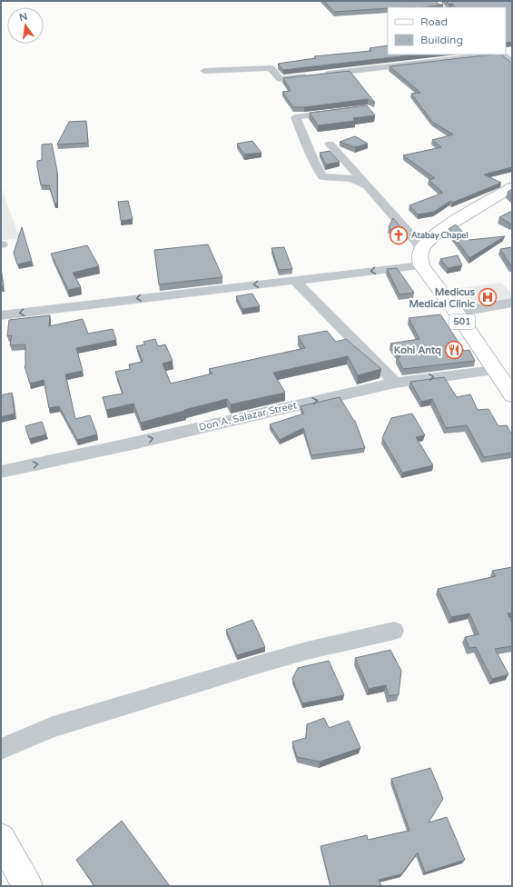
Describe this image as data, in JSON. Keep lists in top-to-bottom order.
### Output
{
  "streets": {
    "main road": ["501"],
    "street": ["Don A. Salazar Street"]
  },
  "crossings": [
    ["501", "Don A. Salazar Street"]
  ],
  "places": {
    "church": ["Atabay Chapel"],
    "hospital": ["Medicus Medical Clinic"],
    "restaurant": ["Kohi Antq"]
  },
  "legend": ["Road", "Building"],
  "north": "top"
}
